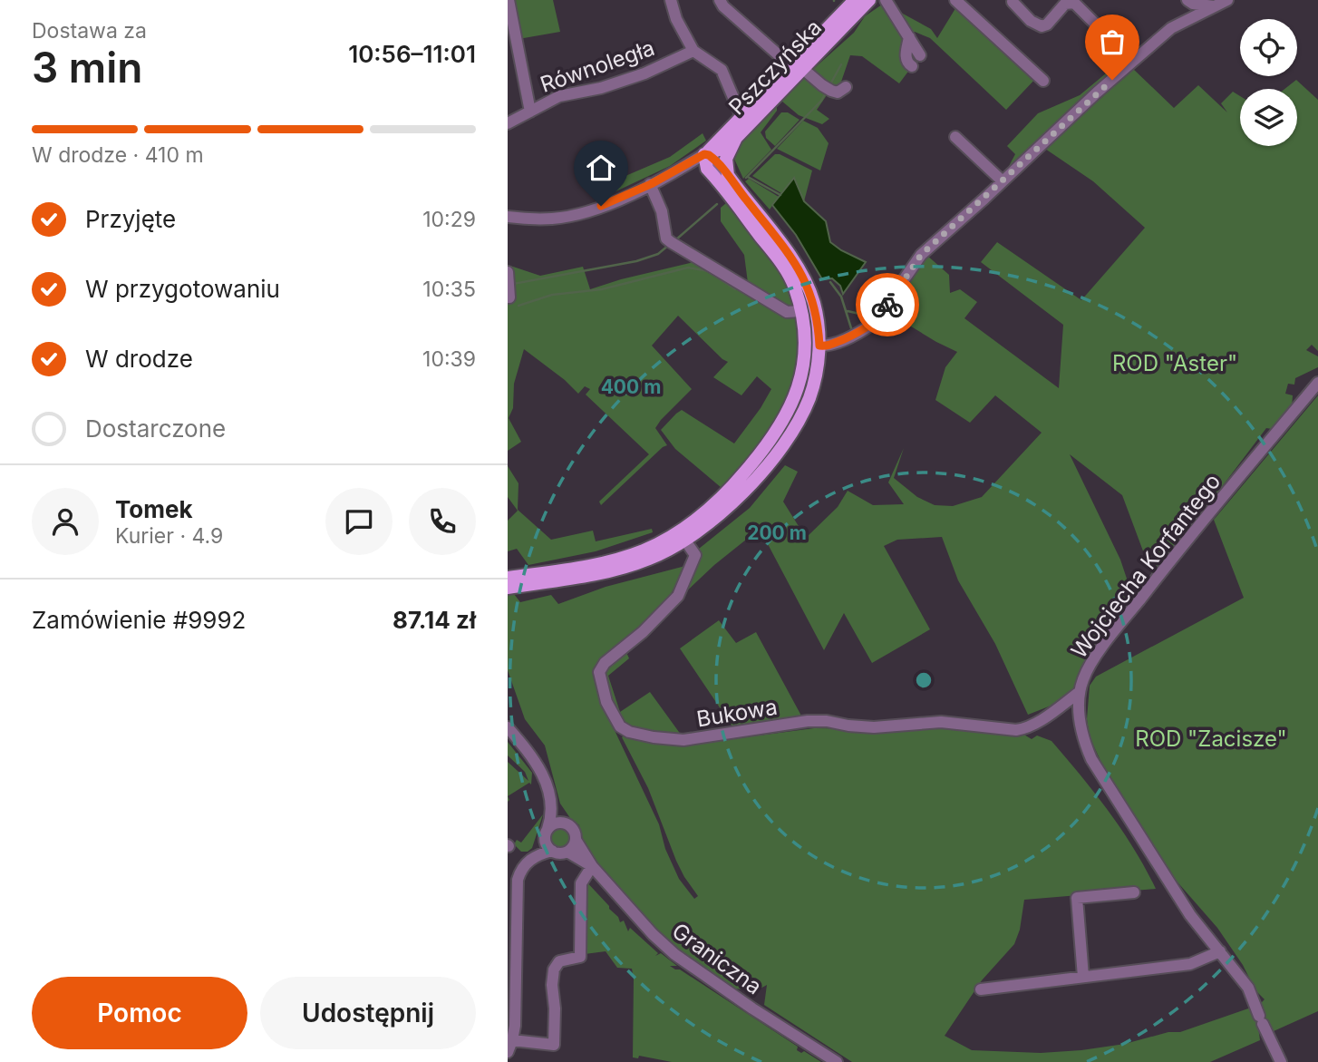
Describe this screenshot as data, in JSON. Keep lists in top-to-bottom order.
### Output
{
  "streets": {
    "main road": ["Pszczyńska"],
    "street": [
      "Równoległa",
      "Wojciecha Korfantego",
      "Bukowa",
      "Graniczna"
    ]
  },
  "crossings": [
    ["Wojciecha Korfantego", "Bukowa"]
  ],
  "parks": ["ROD \"Aster\"", "ROD \"Zacisze\""],
  "page": {
    "heading": ["3 min", "Dostawa za", "10:56–11:01"],
    "panel": [
      "Tomek",
      "Kurier · 4.9",
      "Zamówienie #9992",
      "87.14 zł"
    ],
    "bar": "W drodze · 410 m",
    "list": [
      ["Przyjęte", "10:29"],
      ["W przygotowaniu", "10:35"],
      ["W drodze", "10:39"],
      "Dostarczone"
    ],
    "buttons": ["Pomoc", "Udostępnij"]
  },
  "rings": ["400 m", "200 m"]
}
